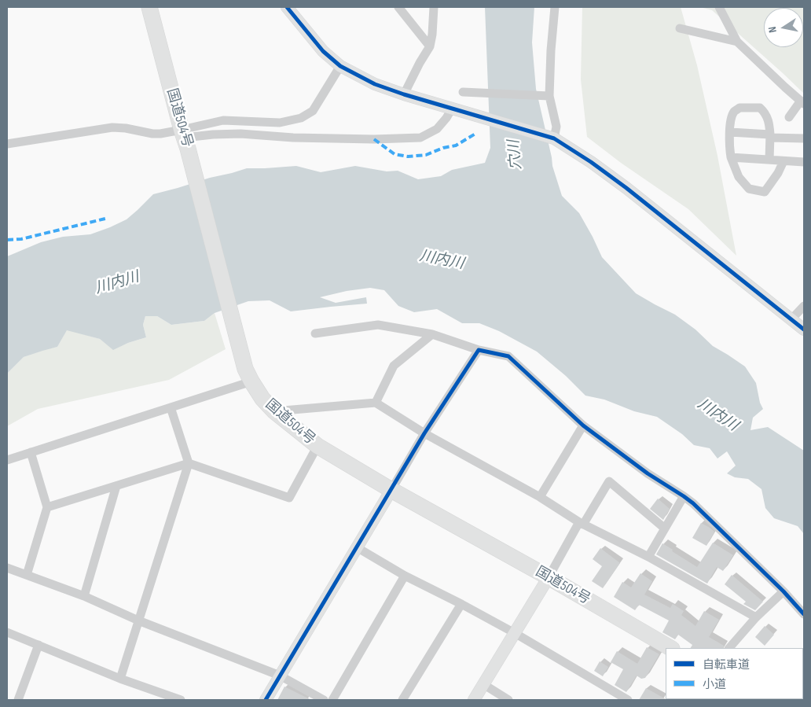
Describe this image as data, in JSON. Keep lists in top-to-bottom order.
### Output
{
  "streets": {
    "highway": ["国道504号"]
  },
  "water": ["穴川", "川内川"],
  "legend": ["自転車道", "小道"],
  "north": "left"
}
